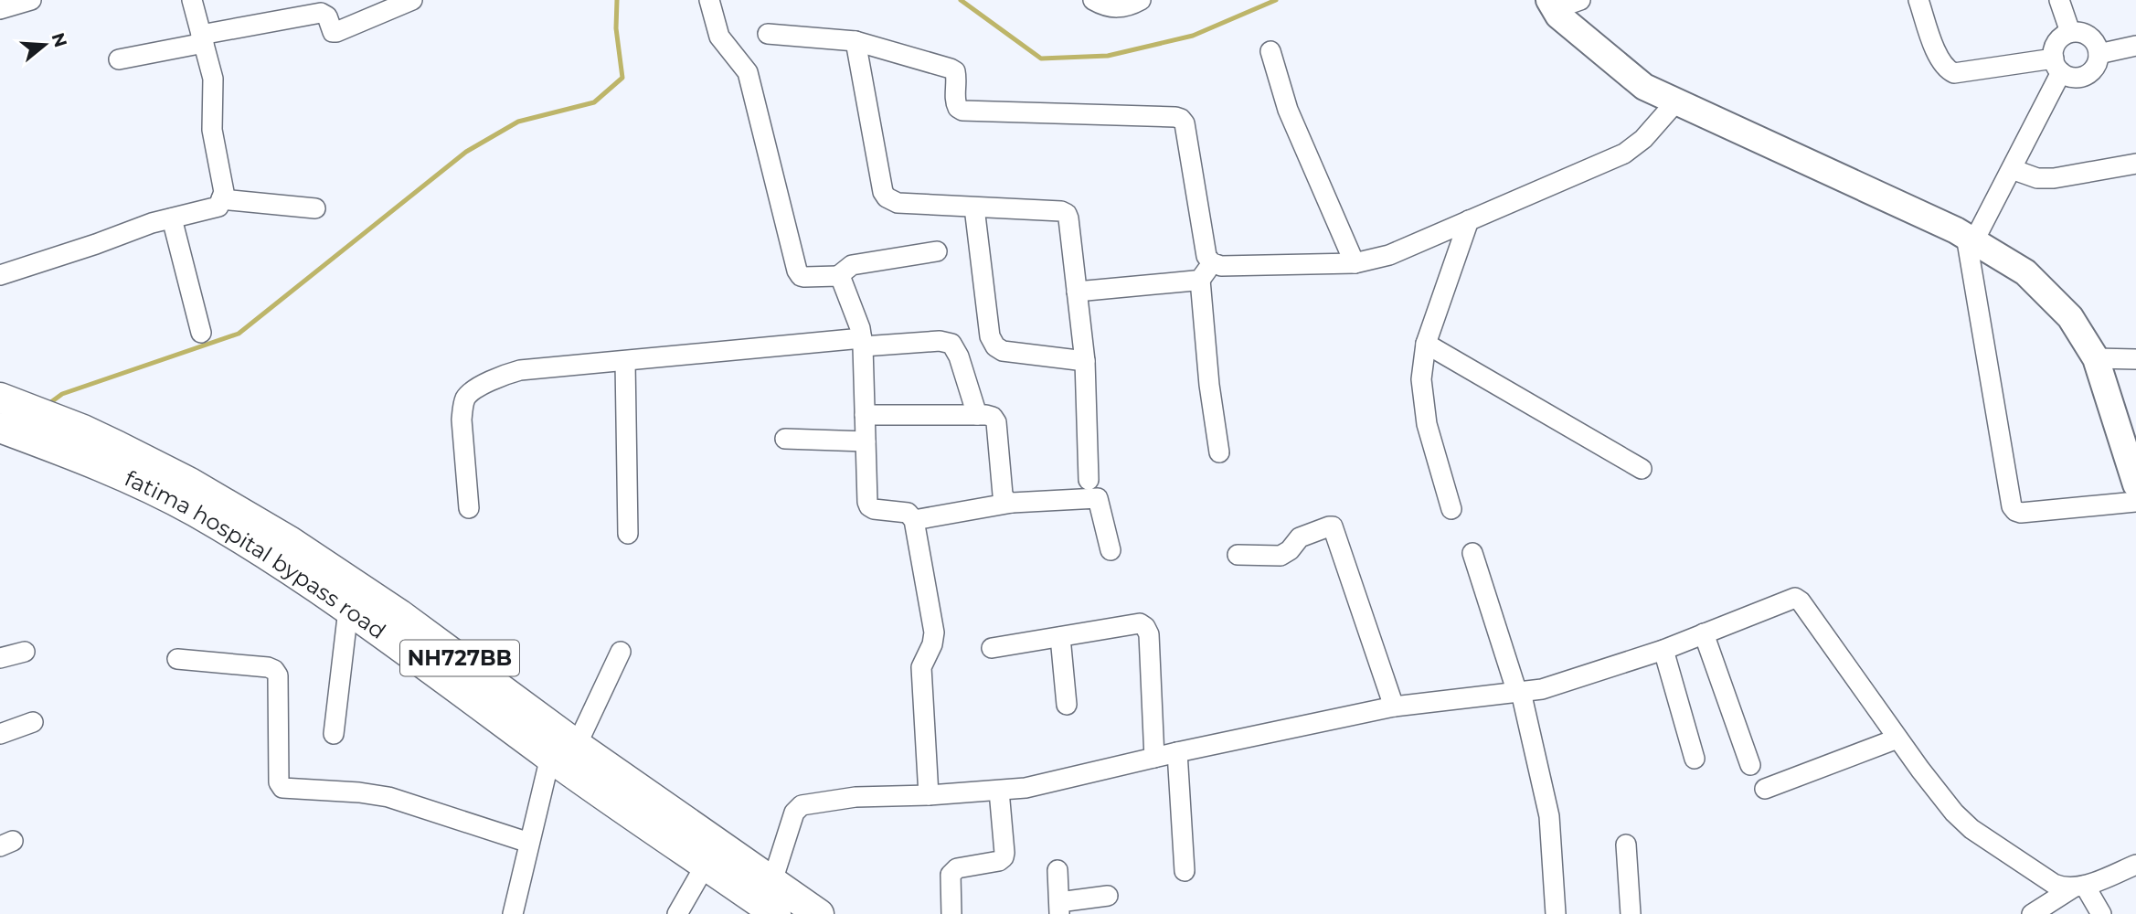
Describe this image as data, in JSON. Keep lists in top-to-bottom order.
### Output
{
  "streets": {
    "highway": ["fatima hospital bypass road", "NH727BB"]
  },
  "crossings": [
    ["fatima hospital bypass road", "NH727BB"]
  ],
  "north": "right"
}
